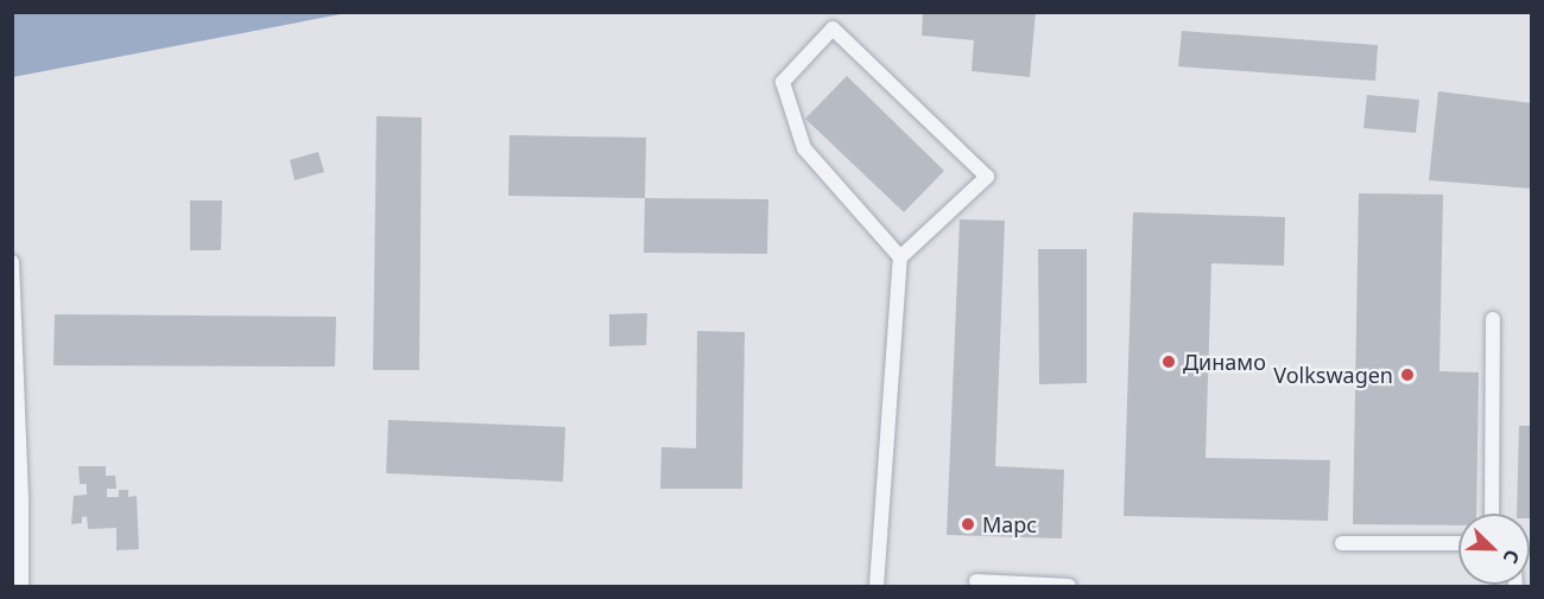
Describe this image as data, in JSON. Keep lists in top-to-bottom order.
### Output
{
  "places": ["Динамо", "Volkswagen", "Марс"],
  "north": "bottom right"
}
